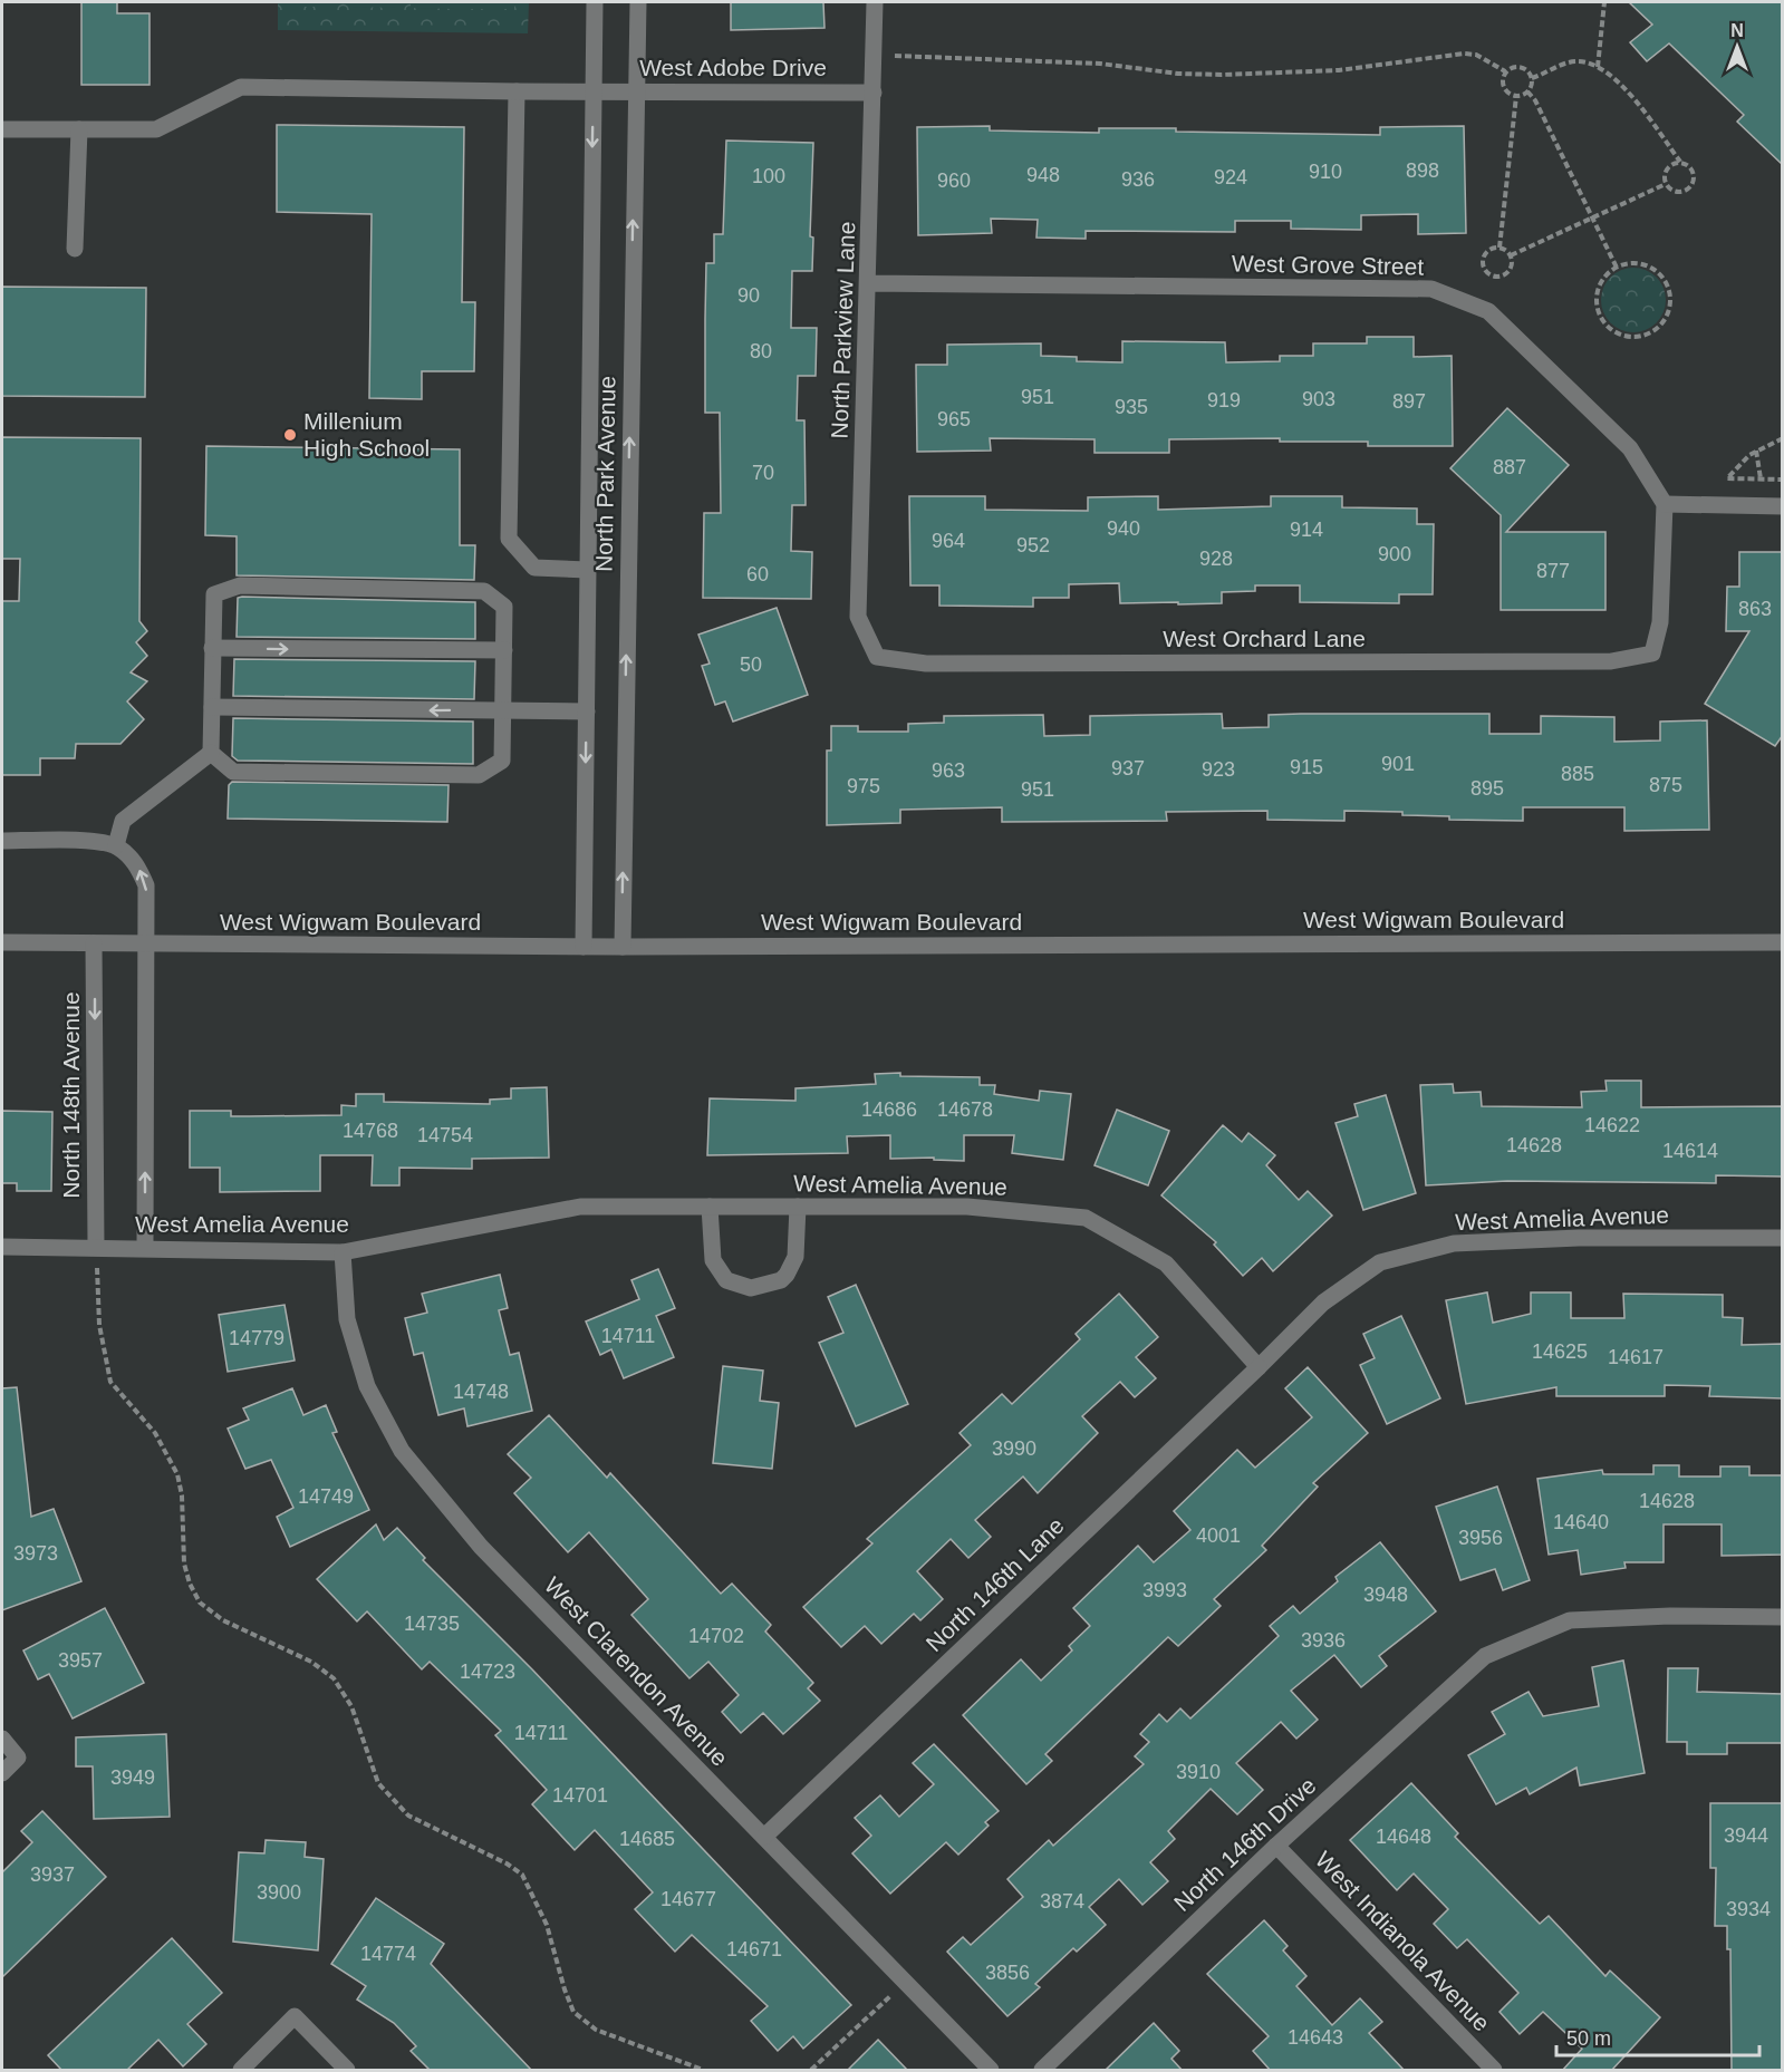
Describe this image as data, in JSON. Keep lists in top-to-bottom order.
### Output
{
  "streets": {
    "street": [
      "West Adobe Drive",
      "West Grove Street",
      "North Parkview Lane",
      "North Park Avenue",
      "West Orchard Lane",
      "West Wigwam Boulevard",
      "North 148th Avenue",
      "West Amelia Avenue",
      "North 146th Lane",
      "West Clarendon Avenue",
      "North 146th Drive",
      "West Indianola Avenue"
    ]
  },
  "crossings": [
    ["West Adobe Drive", "North Parkview Lane"],
    ["West Adobe Drive", "North Park Avenue"],
    ["West Grove Street", "North Parkview Lane"],
    ["West Grove Street", "West Orchard Lane"],
    ["North Parkview Lane", "West Orchard Lane"],
    ["North Park Avenue", "West Wigwam Boulevard"],
    ["West Wigwam Boulevard", "North 148th Avenue"],
    ["North 148th Avenue", "West Amelia Avenue"],
    ["West Amelia Avenue", "North 146th Lane"],
    ["West Amelia Avenue", "West Clarendon Avenue"],
    ["North 146th Lane", "West Clarendon Avenue"],
    ["North 146th Drive", "West Indianola Avenue"]
  ],
  "places": ["Millenium High School"],
  "house_numbers": [
    "898",
    "910",
    "948",
    "100",
    "924",
    "936",
    "960",
    "90",
    "80",
    "951",
    "903",
    "919",
    "897",
    "935",
    "965",
    "887",
    "70",
    "940",
    "914",
    "964",
    "952",
    "900",
    "928",
    "877",
    "60",
    "863",
    "50",
    "901",
    "915",
    "937",
    "923",
    "963",
    "885",
    "875",
    "975",
    "895",
    "951",
    "14686",
    "14678",
    "14622",
    "14768",
    "14754",
    "14628",
    "14614",
    "14711",
    "14779",
    "14625",
    "14617",
    "14748",
    "3990",
    "14749",
    "14628",
    "14640",
    "4001",
    "3956",
    "3973",
    "3993",
    "3948",
    "14735",
    "14702",
    "3936",
    "3957",
    "14723",
    "14711",
    "3910",
    "3949",
    "14701",
    "3944",
    "14648",
    "14685",
    "3937",
    "3900",
    "14677",
    "3874",
    "3934",
    "14671",
    "14774",
    "3856",
    "14643"
  ],
  "scale_bar": "50 m",
  "north": "top"
}
